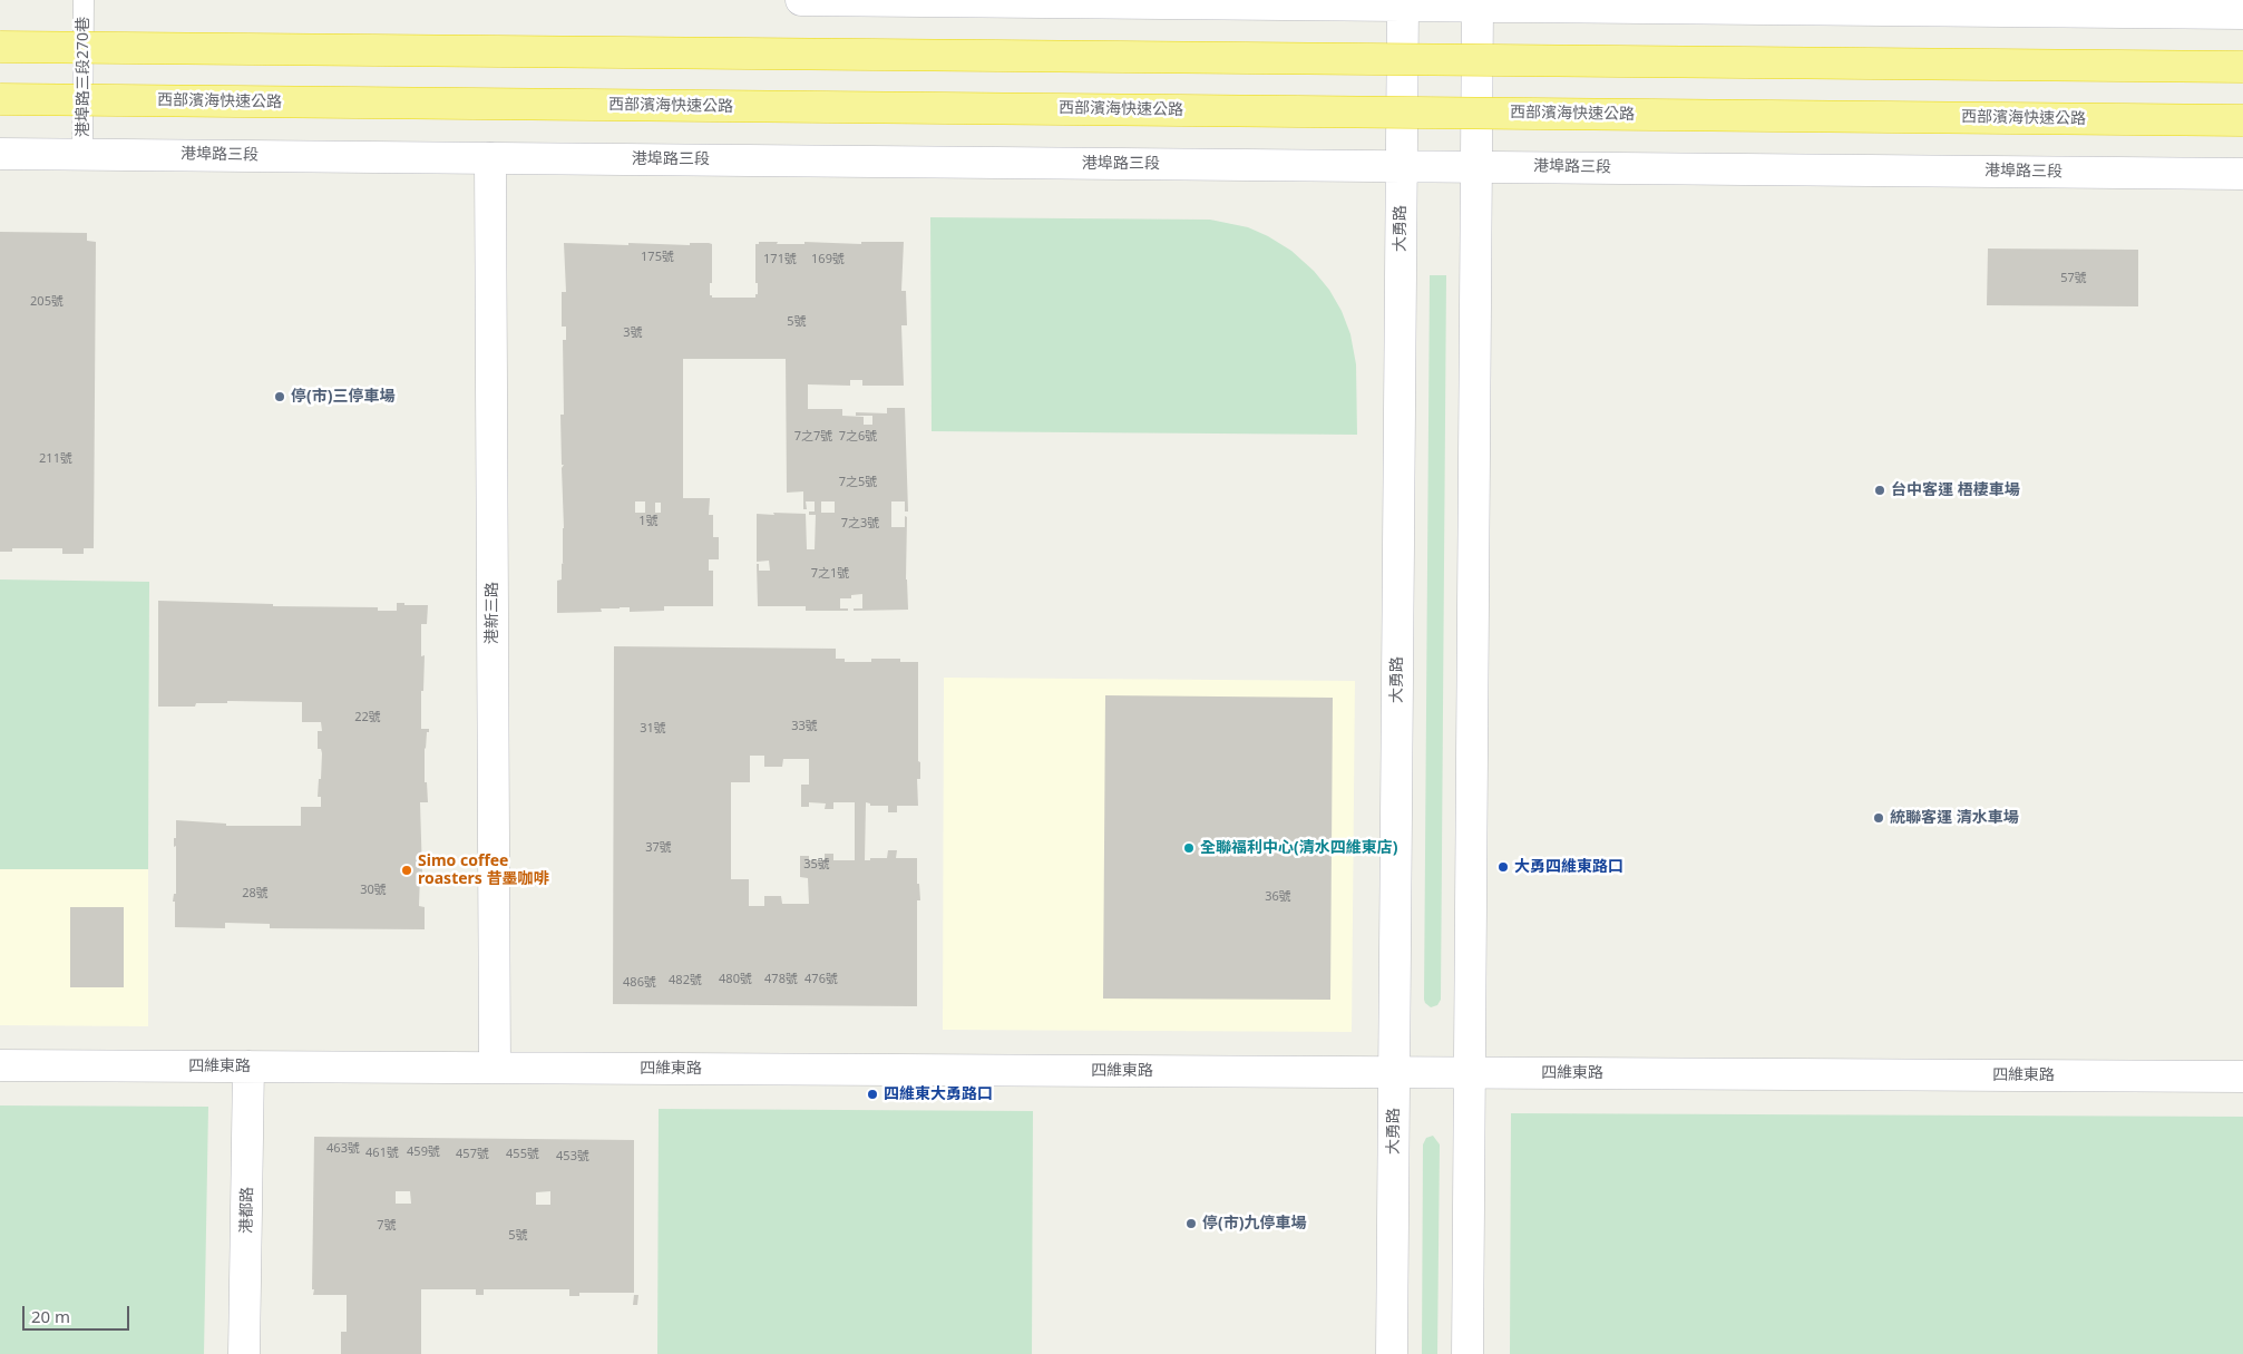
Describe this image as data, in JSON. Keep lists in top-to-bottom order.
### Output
{
  "streets": {
    "highway": ["西部濱海快速公路"],
    "street": [
      "港埠路三段",
      "大勇路",
      "港新三路",
      "四維東路",
      "港都路"
    ],
    "lane": ["港埠路三段270巷"]
  },
  "crossings": [
    ["港埠路三段270巷", "港埠路三段"],
    ["港埠路三段", "大勇路"],
    ["港埠路三段", "港新三路"],
    ["大勇路", "四維東路"],
    ["港新三路", "四維東路"],
    ["四維東路", "港都路"]
  ],
  "places": [
    "停(市)三停車場",
    "台中客運 梧棲車場",
    "統聯客運 清水車場",
    "全聯福利中心(清水四維東店)",
    "大勇四維東路口",
    "Simo coffee roasters 昔墨咖啡",
    "四維東大勇路口",
    "停(市)九停車場"
  ],
  "house_numbers": [
    "175號",
    "171號",
    "169號",
    "57號",
    "205號",
    "5號",
    "3號",
    "7之7號",
    "7之6號",
    "211號",
    "7之5號",
    "1號",
    "7之3號",
    "7之1號",
    "22號",
    "33號",
    "31號",
    "37號",
    "35號",
    "30號",
    "28號",
    "36號",
    "480號",
    "478號",
    "476號",
    "482號",
    "486號",
    "463號",
    "459號",
    "461號",
    "457號",
    "455號",
    "453號",
    "7號",
    "5號"
  ],
  "scale_bar": "20 m"
}
